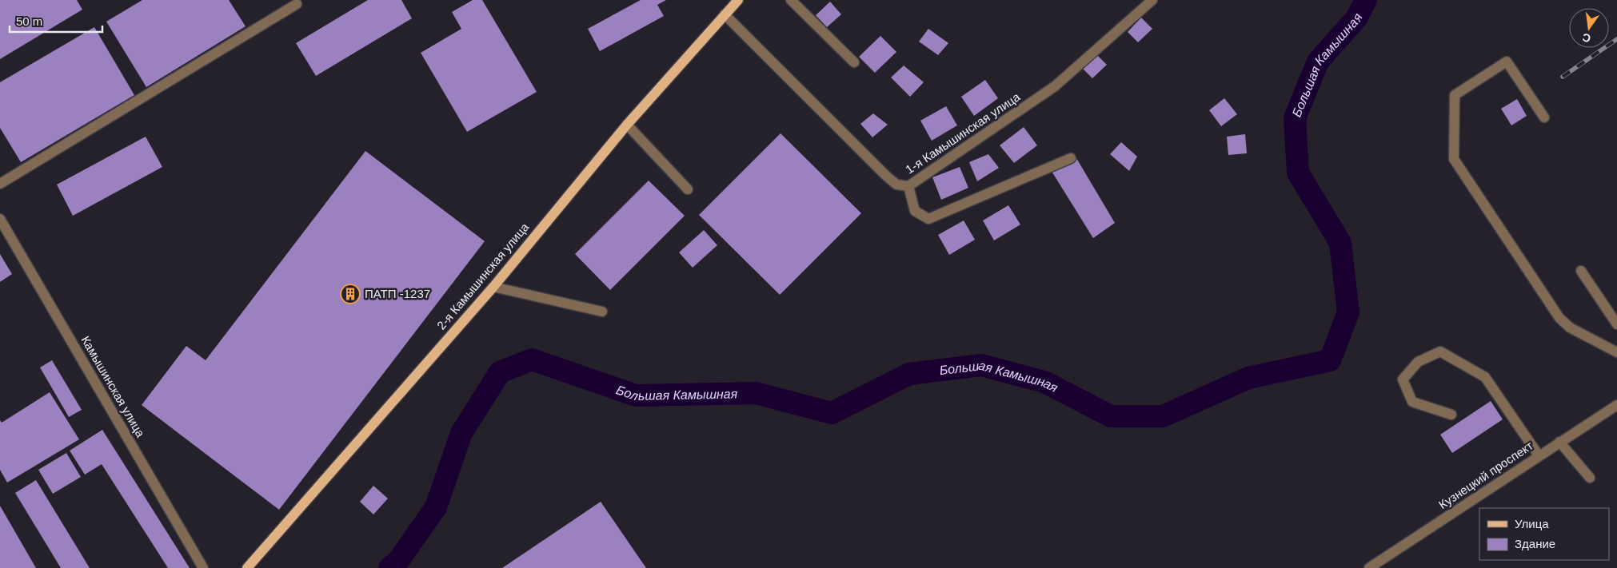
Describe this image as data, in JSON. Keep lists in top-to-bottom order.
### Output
{
  "streets": {
    "main road": ["2-я Камышинская улица"],
    "street": ["1-я Камышинская улица", "Камышинская улица", "Кузнецкий проспект"]
  },
  "crossings": [
    ["1-я Камышинская улица", "2-я Камышинская улица"]
  ],
  "water": ["Большая Камышная"],
  "places": {
    "building": ["ПАТП -1237"]
  },
  "legend": ["Улица", "Здание"],
  "scale_bar": "50 m",
  "north": "bottom"
}
